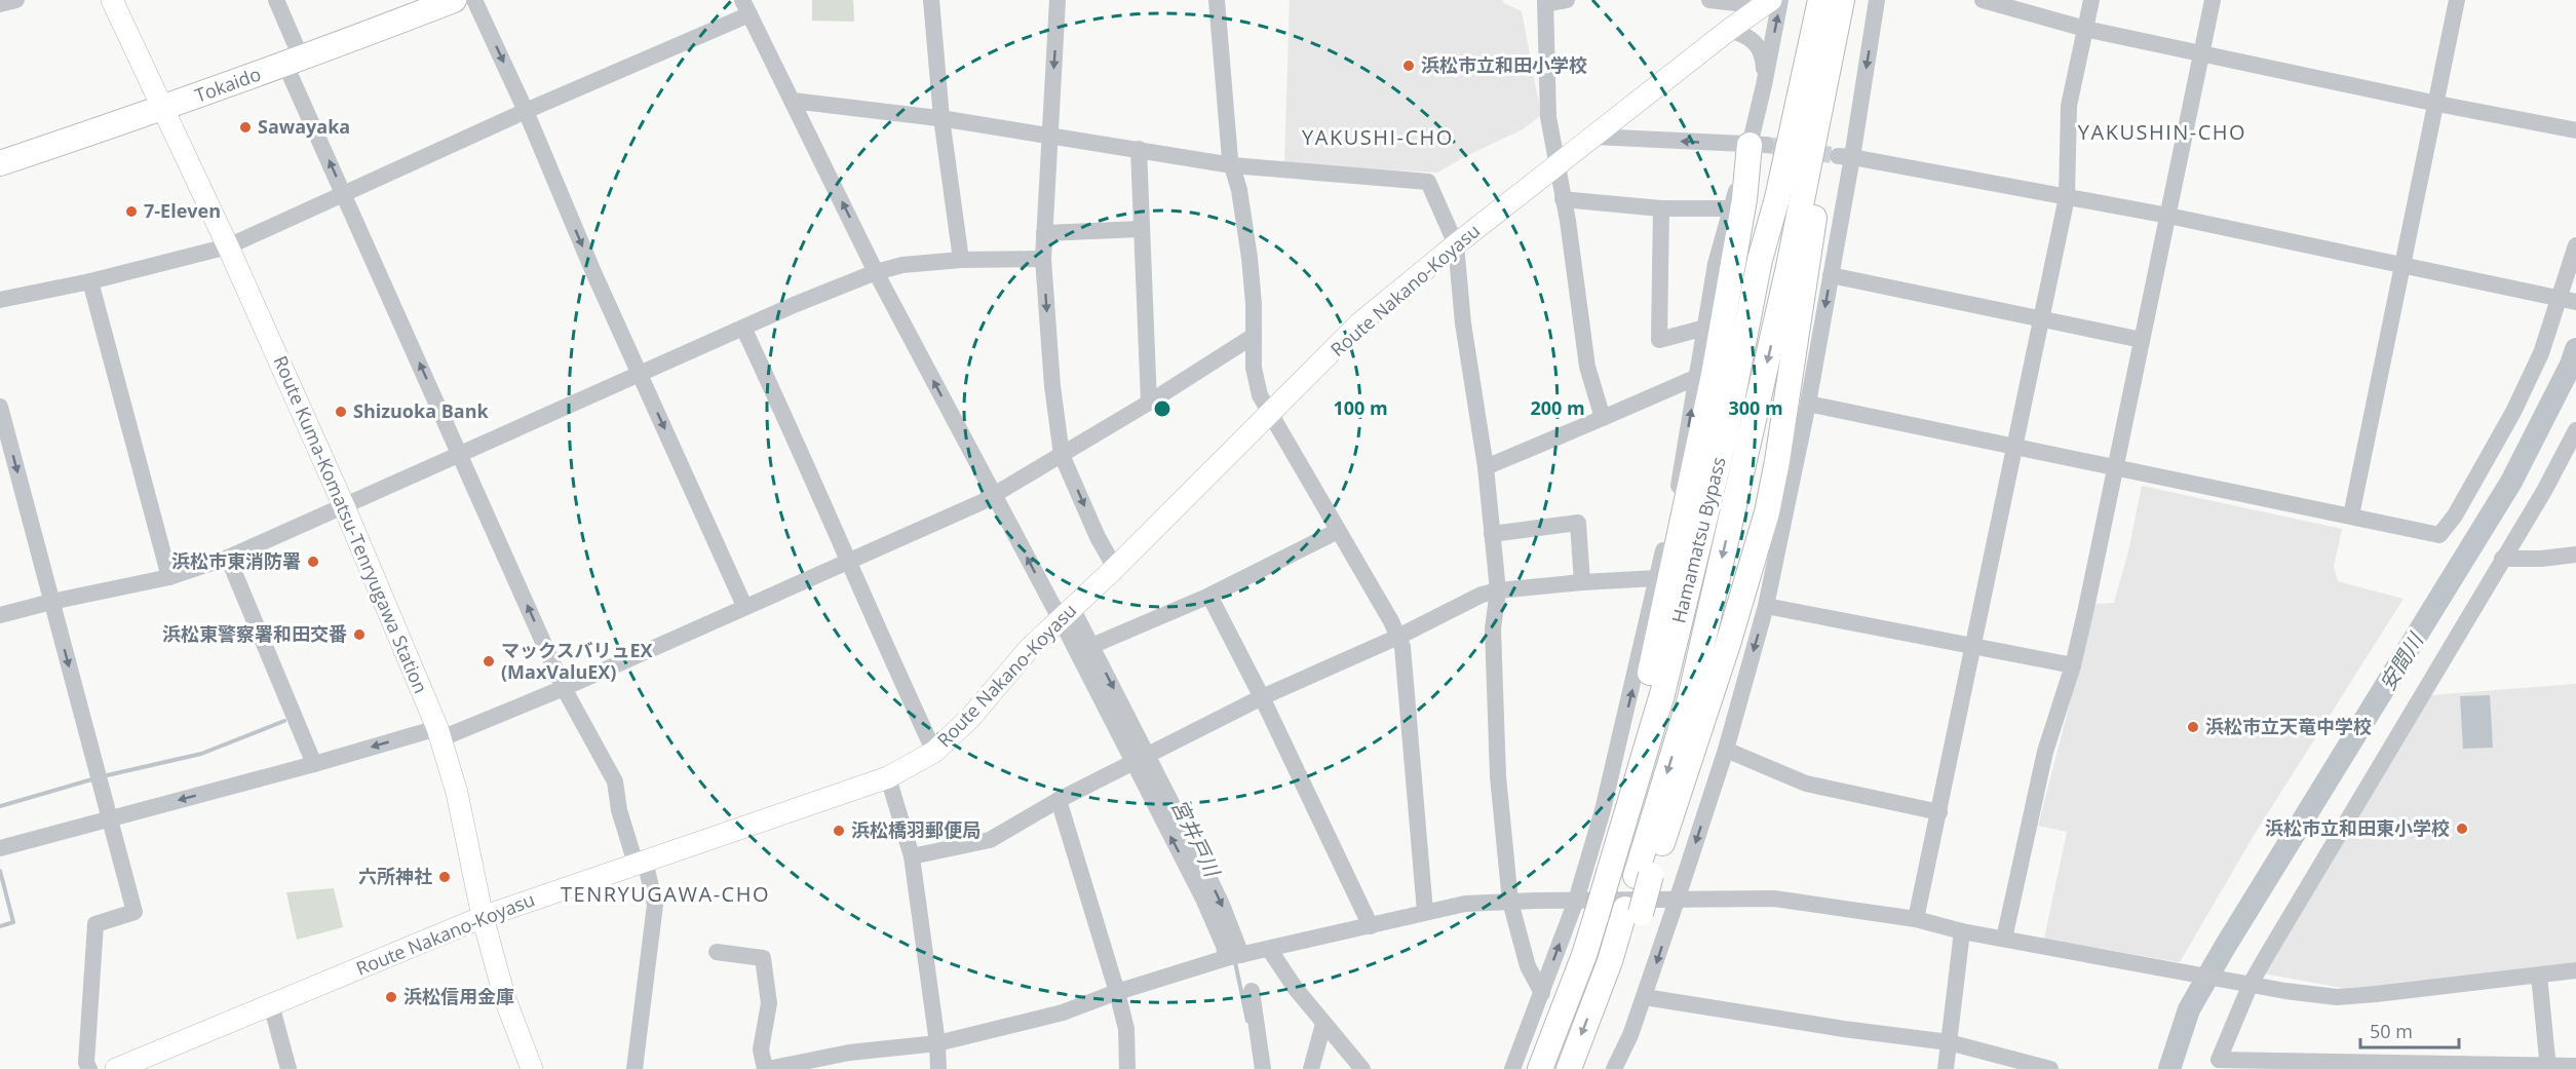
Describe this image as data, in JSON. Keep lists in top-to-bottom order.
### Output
{
  "streets": {
    "highway": ["Tokaido", "Hamamatsu Bypass"],
    "main road": ["Route Nakano-Koyasu", "Route Kuma-Komatsu-Tenryugawa Station"]
  },
  "crossings": [
    ["Tokaido", "Route Kuma-Komatsu-Tenryugawa Station"],
    ["Route Nakano-Koyasu", "Route Kuma-Komatsu-Tenryugawa Station"]
  ],
  "districts": ["YAKUSHIN-CHO", "YAKUSHI-CHO", "TENRYUGAWA-CHO"],
  "water": ["安間川", "宮井戸川"],
  "places": [
    "浜松市立和田小学校",
    "Sawayaka",
    "7-Eleven",
    "Shizuoka Bank",
    "浜松市東消防署",
    "浜松東警察署和田交番",
    "マックスバリュEX (MaxValuEX)",
    "浜松市立天竜中学校",
    "浜松市立和田東小学校",
    "浜松橋羽郵便局",
    "六所神社",
    "浜松信用金庫"
  ],
  "scale_bar": "50 m",
  "rings": ["100 m", "200 m", "300 m"]
}
